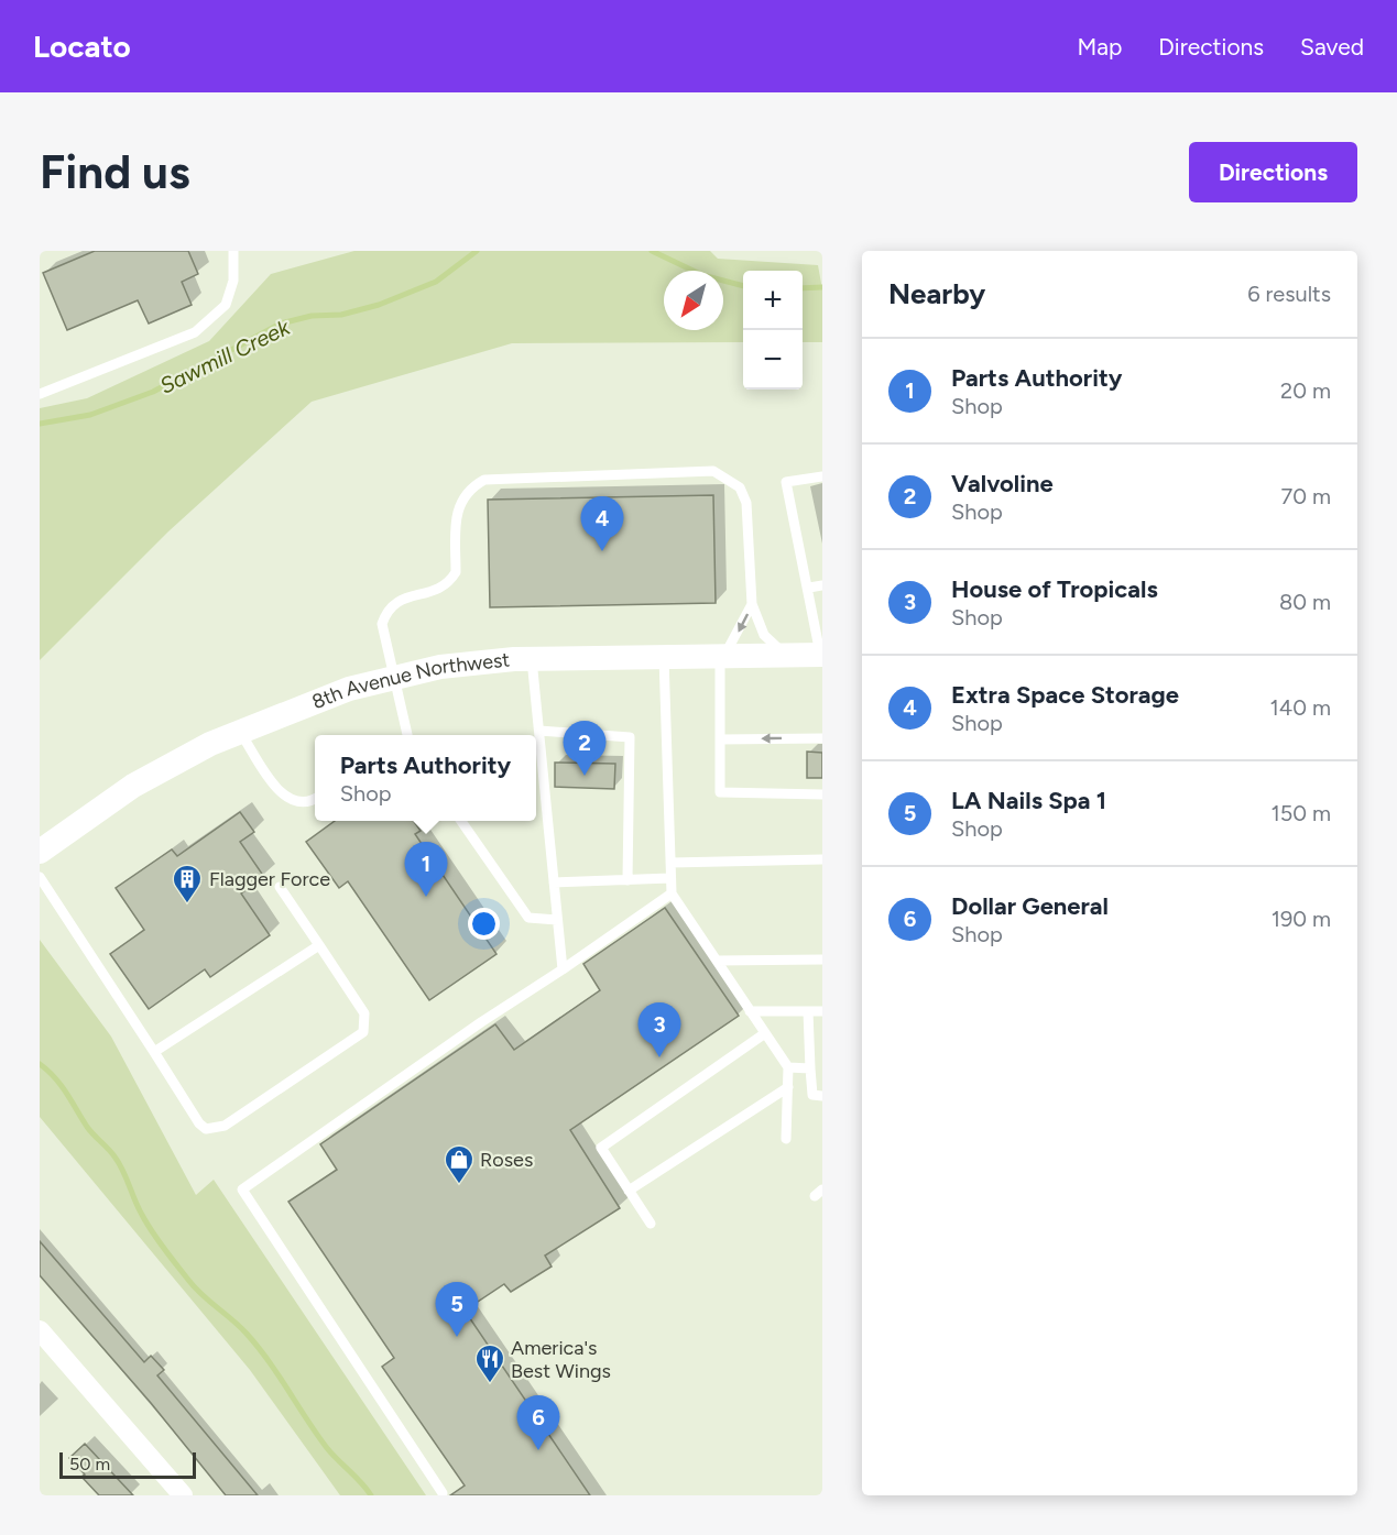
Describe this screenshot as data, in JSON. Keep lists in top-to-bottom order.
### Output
{
  "streets": {
    "street": ["8th Avenue Northwest"]
  },
  "water": ["Sawmill Creek"],
  "places": {
    "building": ["Flagger Force"],
    "shop": ["Roses"],
    "restaurant": ["America's Best Wings"]
  },
  "scale_bar": "50 m",
  "north": "bottom left",
  "page": {
    "header": "Locato",
    "nav": ["Map", "Directions", "Saved"],
    "buttons": "Directions",
    "title": "Find us",
    "heading": ["Nearby", "6 results"],
    "map_buttons": ["+", "−"],
    "list": [
      {
        "mark": "1",
        "name": "Parts Authority",
        "note": "Shop",
        "value": "20 m"
      },
      {
        "mark": "2",
        "name": "Valvoline",
        "note": "Shop",
        "value": "70 m"
      },
      {
        "mark": "3",
        "name": "House of Tropicals",
        "note": "Shop",
        "value": "80 m"
      },
      {
        "mark": "4",
        "name": "Extra Space Storage",
        "note": "Shop",
        "value": "140 m"
      },
      {
        "mark": "5",
        "name": "LA Nails Spa 1",
        "note": "Shop",
        "value": "150 m"
      },
      {
        "mark": "6",
        "name": "Dollar General",
        "note": "Shop",
        "value": "190 m"
      }
    ],
    "pins": [
      "4",
      "2",
      "1",
      "3",
      "5",
      "6"
    ],
    "popup": ["Parts Authority", "Shop"],
    "scale": "50 m"
  }
}
